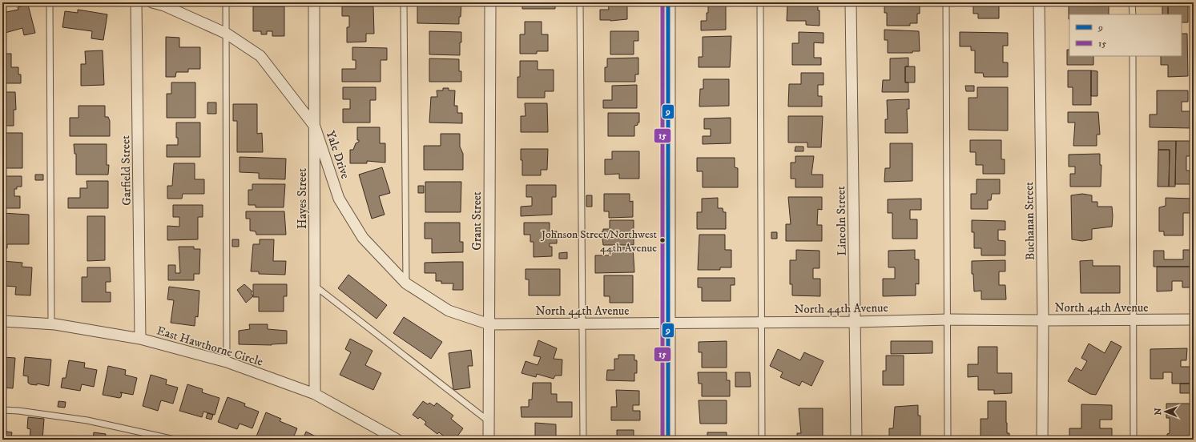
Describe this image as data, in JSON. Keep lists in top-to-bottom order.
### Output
{
  "streets": {
    "street": [
      "Yale Drive",
      "Garfield Street",
      "Hayes Street",
      "Grant Street",
      "Lincoln Street",
      "Buchanan Street",
      "North 44th Avenue",
      "East Hawthorne Circle"
    ]
  },
  "crossings": [
    ["Yale Drive", "Hayes Street"],
    ["Yale Drive", "Grant Street"],
    ["Yale Drive", "North 44th Avenue"],
    ["Garfield Street", "East Hawthorne Circle"],
    ["Hayes Street", "East Hawthorne Circle"],
    ["Grant Street", "North 44th Avenue"],
    ["Lincoln Street", "North 44th Avenue"],
    ["Buchanan Street", "North 44th Avenue"]
  ],
  "places": ["Johnson Street/Northwest 44th Avenue"],
  "lines": ["transit line 9", "transit line 15"],
  "legend": ["9", "15"],
  "north": "left"
}
